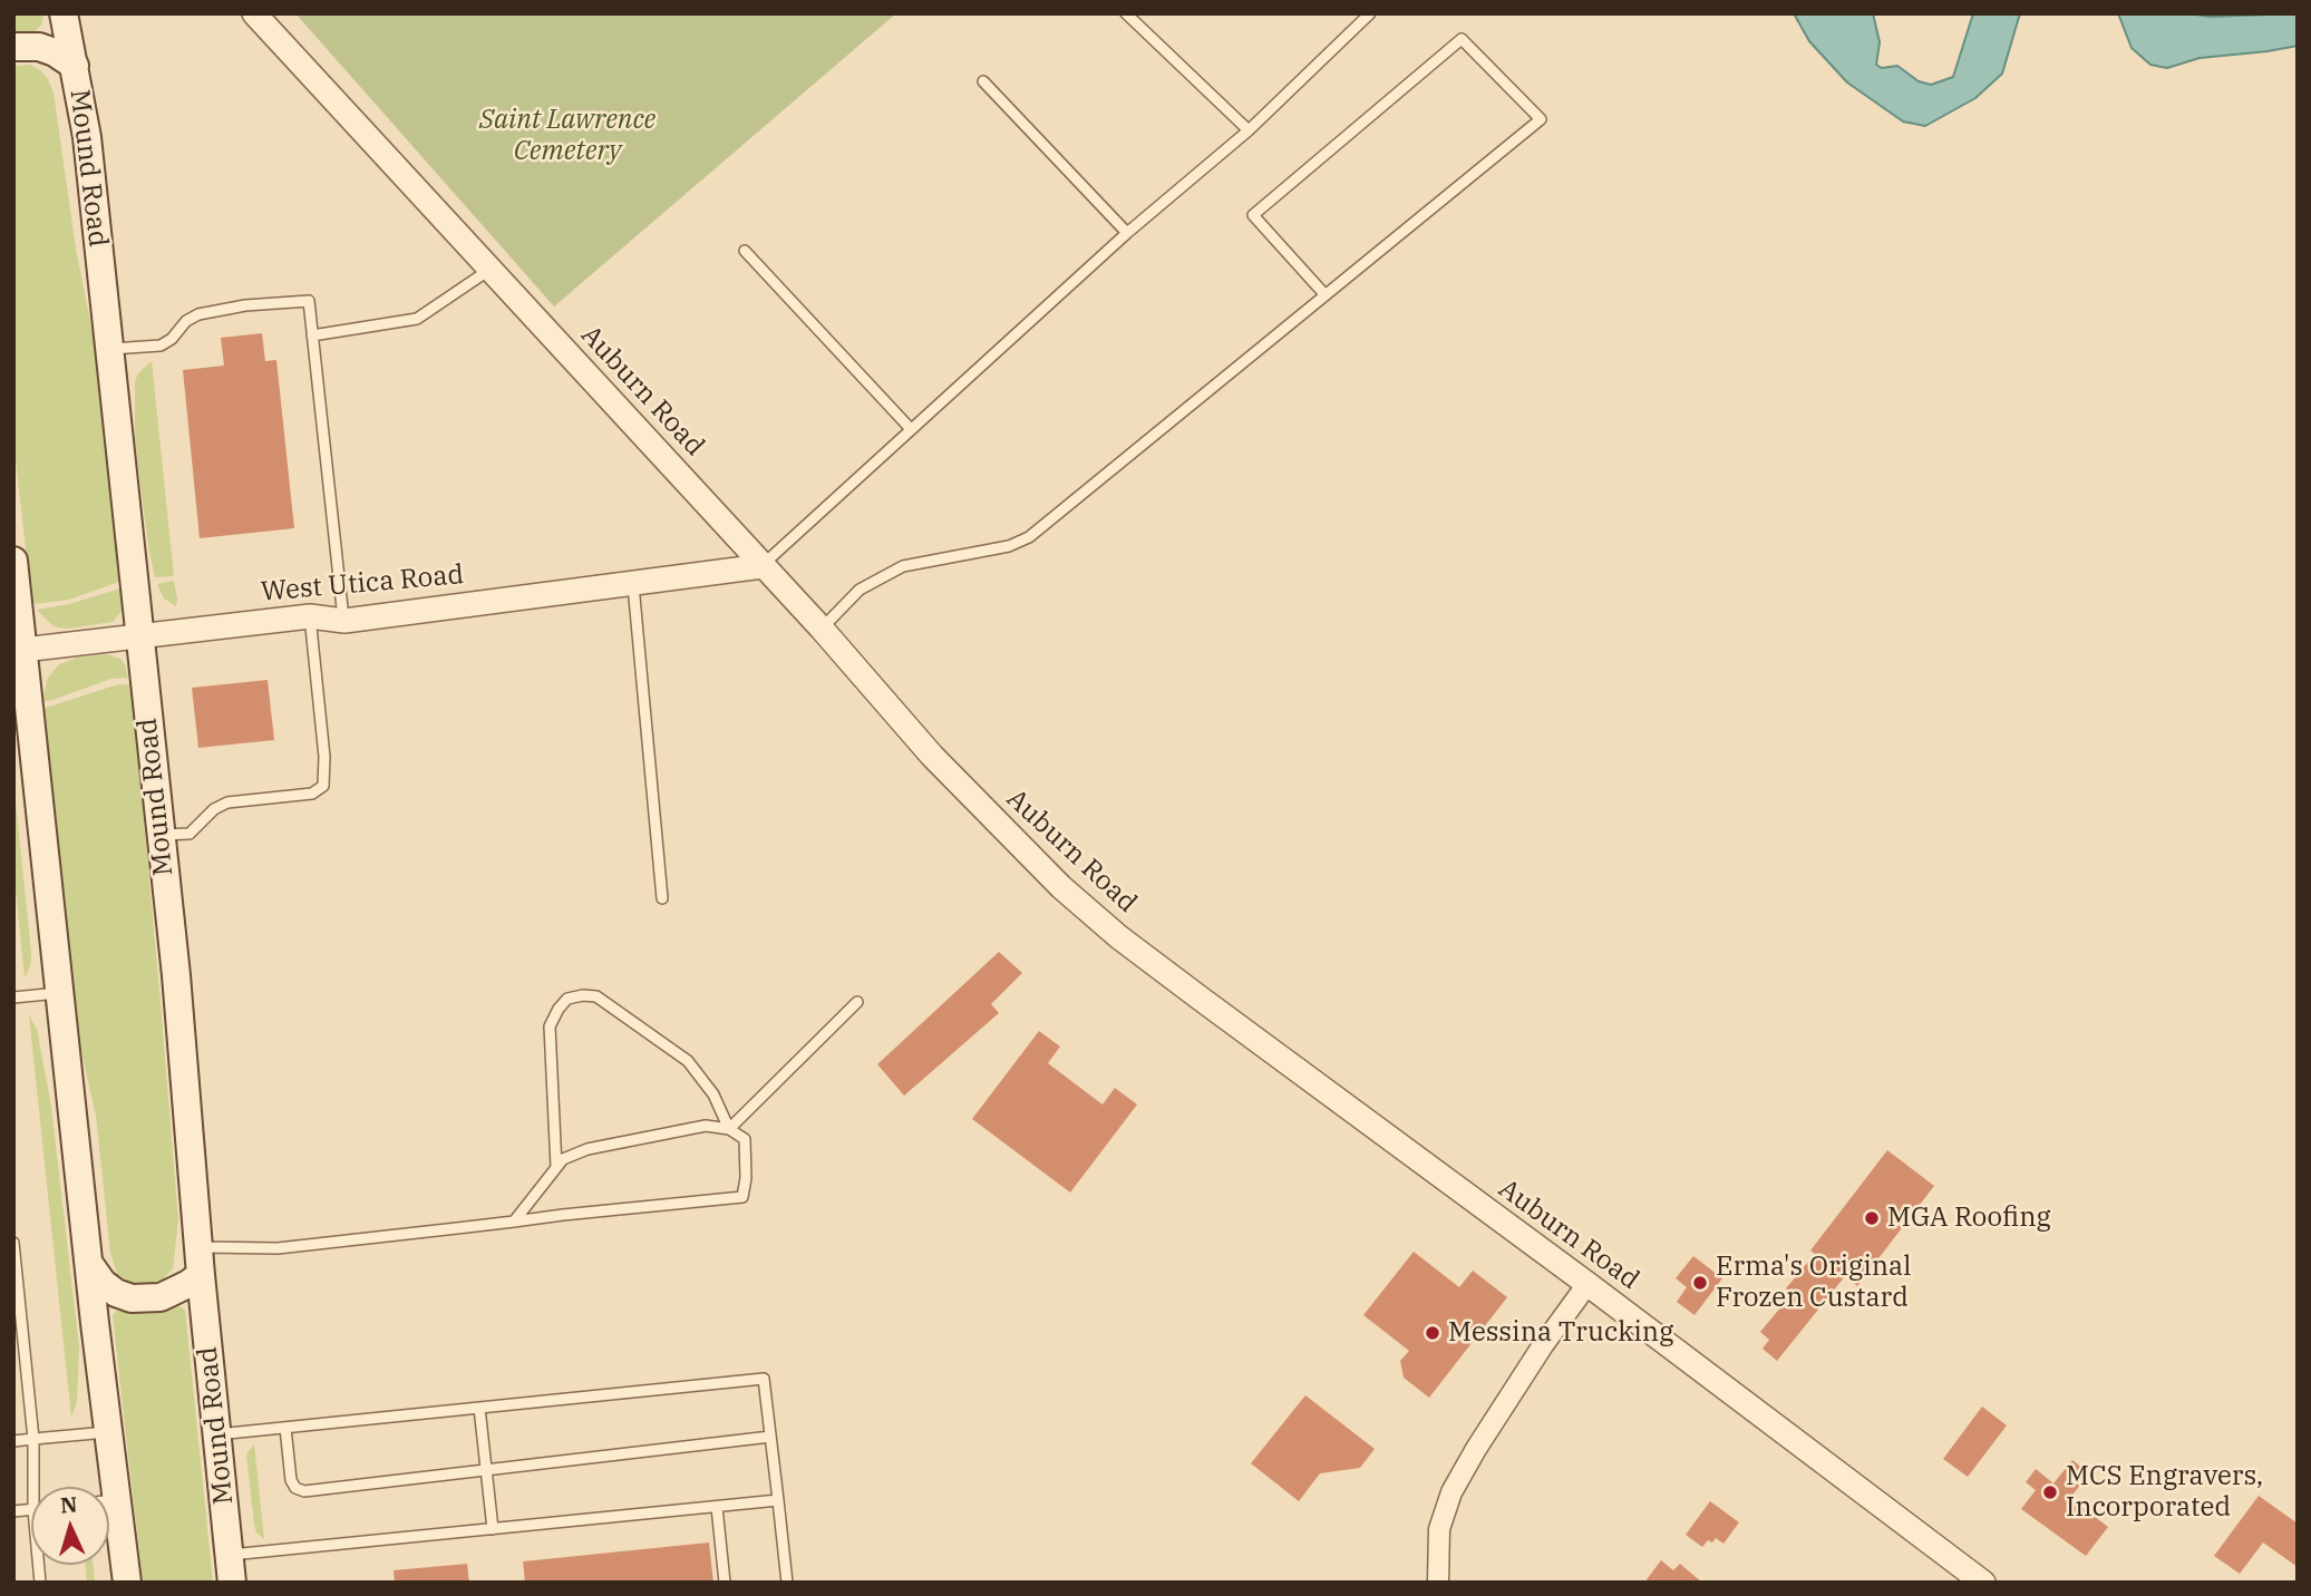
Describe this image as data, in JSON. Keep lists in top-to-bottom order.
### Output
{
  "streets": {
    "main road": ["Mound Road"],
    "street": ["Auburn Road", "West Utica Road"]
  },
  "crossings": [
    ["Mound Road", "West Utica Road"],
    ["Auburn Road", "West Utica Road"]
  ],
  "parks": ["Saint Lawrence Cemetery"],
  "places": [
    "MGA Roofing",
    "Erma's Original Frozen Custard",
    "Messina Trucking",
    "MCS Engravers, Incorporated"
  ],
  "north": "top"
}
